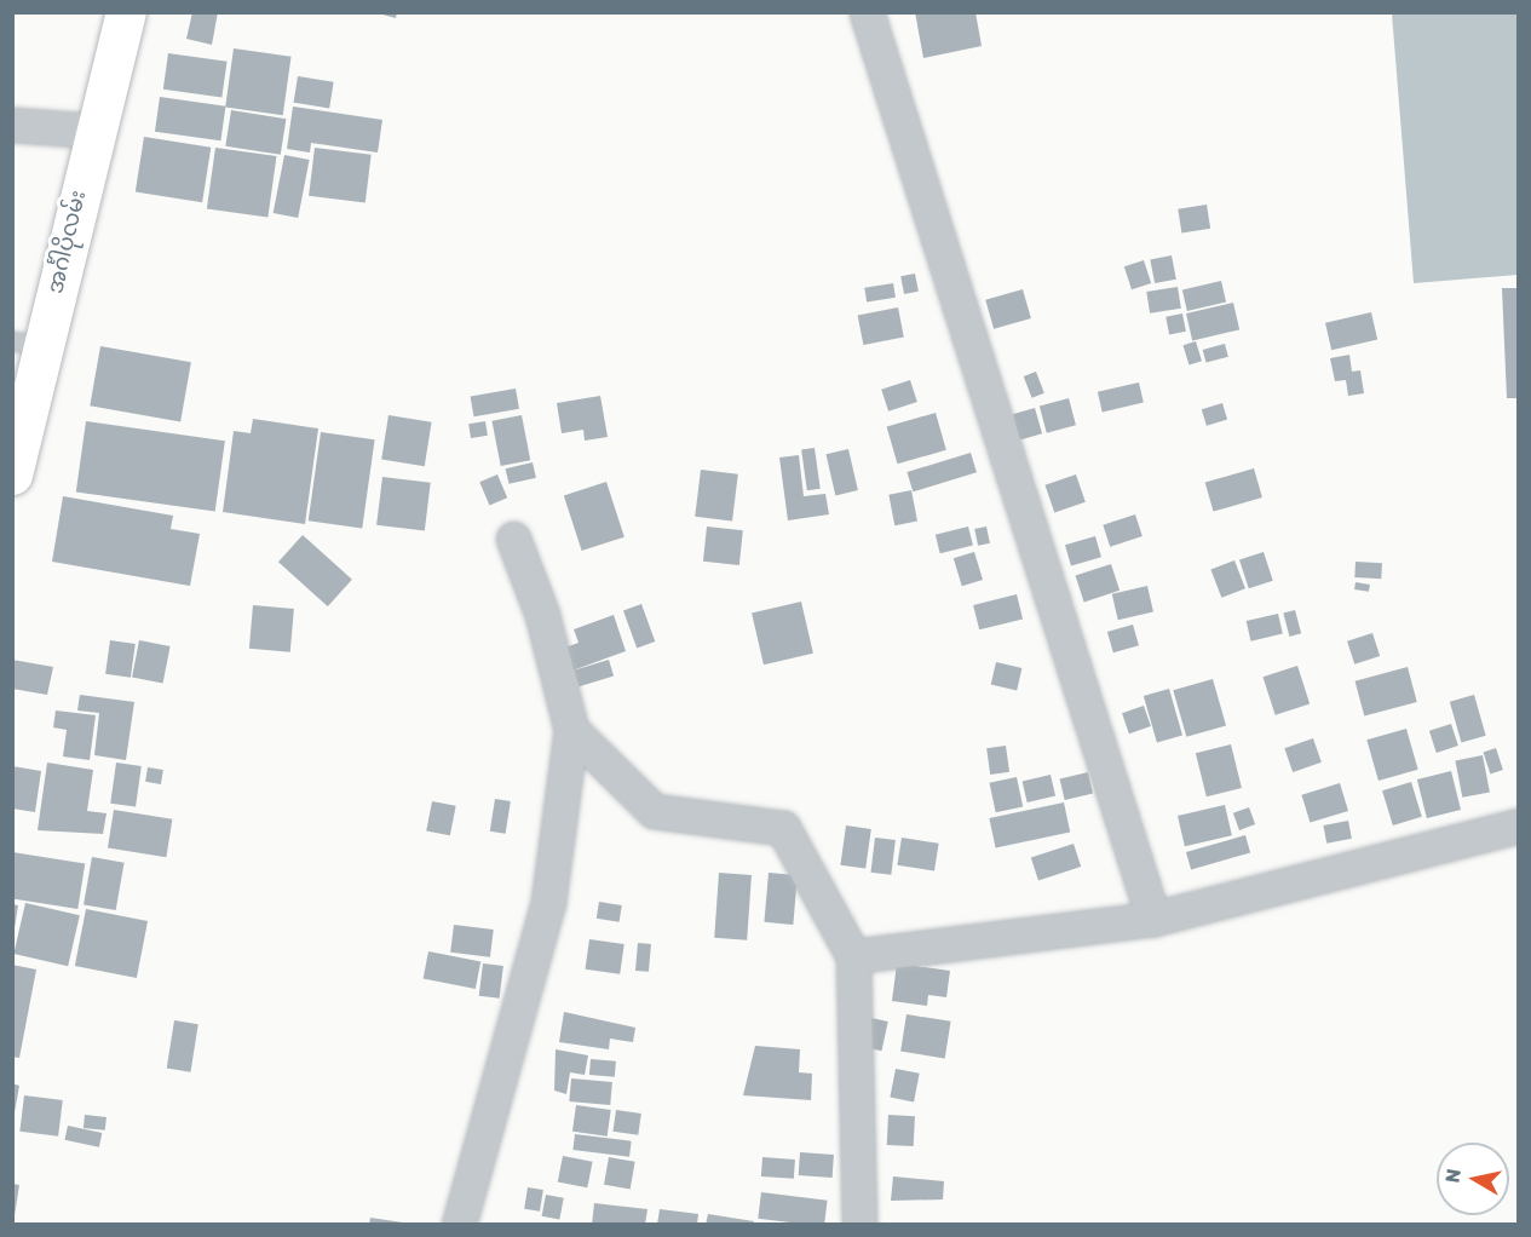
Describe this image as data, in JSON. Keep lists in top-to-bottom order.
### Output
{
  "streets": {
    "main road": ["အင်္ဂါပိုလမ်း"]
  },
  "north": "left"
}
